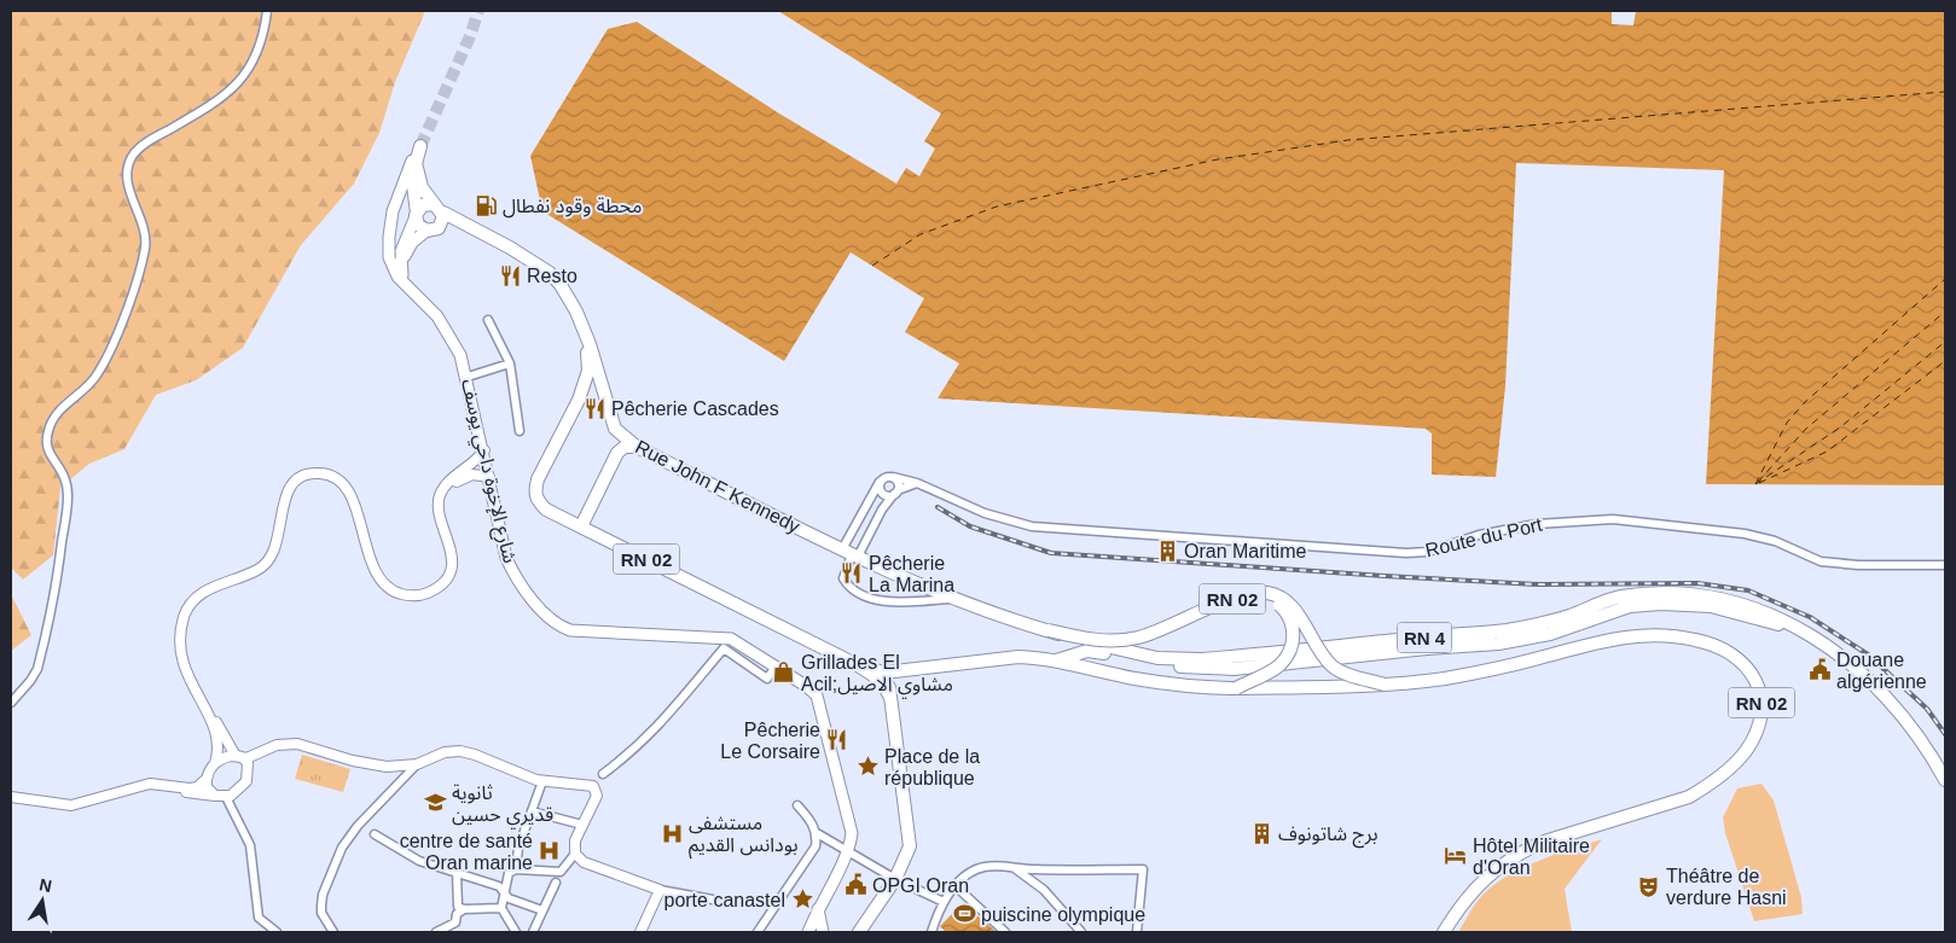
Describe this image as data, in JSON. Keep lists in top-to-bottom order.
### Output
{
  "streets": {
    "main road": [
      "شارع الإخوة داحي يوسف",
      "Rue John F Kennedy",
      "RN 02",
      "RN 4"
    ],
    "street": ["Route du Port"]
  },
  "crossings": [
    ["شارع الإخوة داحي يوسف", "Rue John F Kennedy"],
    ["Rue John F Kennedy", "RN 02"],
    ["RN 02", "RN 4"]
  ],
  "places": {
    "fuel station": ["محطة وقود نفطال"],
    "restaurant": [
      "Resto",
      "Pêcherie Cascades",
      "Pêcherie La Marina",
      "Pêcherie Le Corsaire"
    ],
    "building": ["Oran Maritime", "برج شاتونوف"],
    "public building": ["Douane algérienne", "OPGI Oran"],
    "shop": ["Grillades El Acil;مشاوي الاصيل"],
    "place": ["Place de la république", "porte canastel"],
    "school or university": ["ثانوية قديري حسين"],
    "hospital": ["مستشفى بودانس القديم", "centre de santé Oran marine"],
    "hotel": ["Hôtel Militaire d'Oran"],
    "theatre": ["Théâtre de verdure Hasni"],
    "sports": ["puiscine olympique"]
  },
  "north": "top"
}
